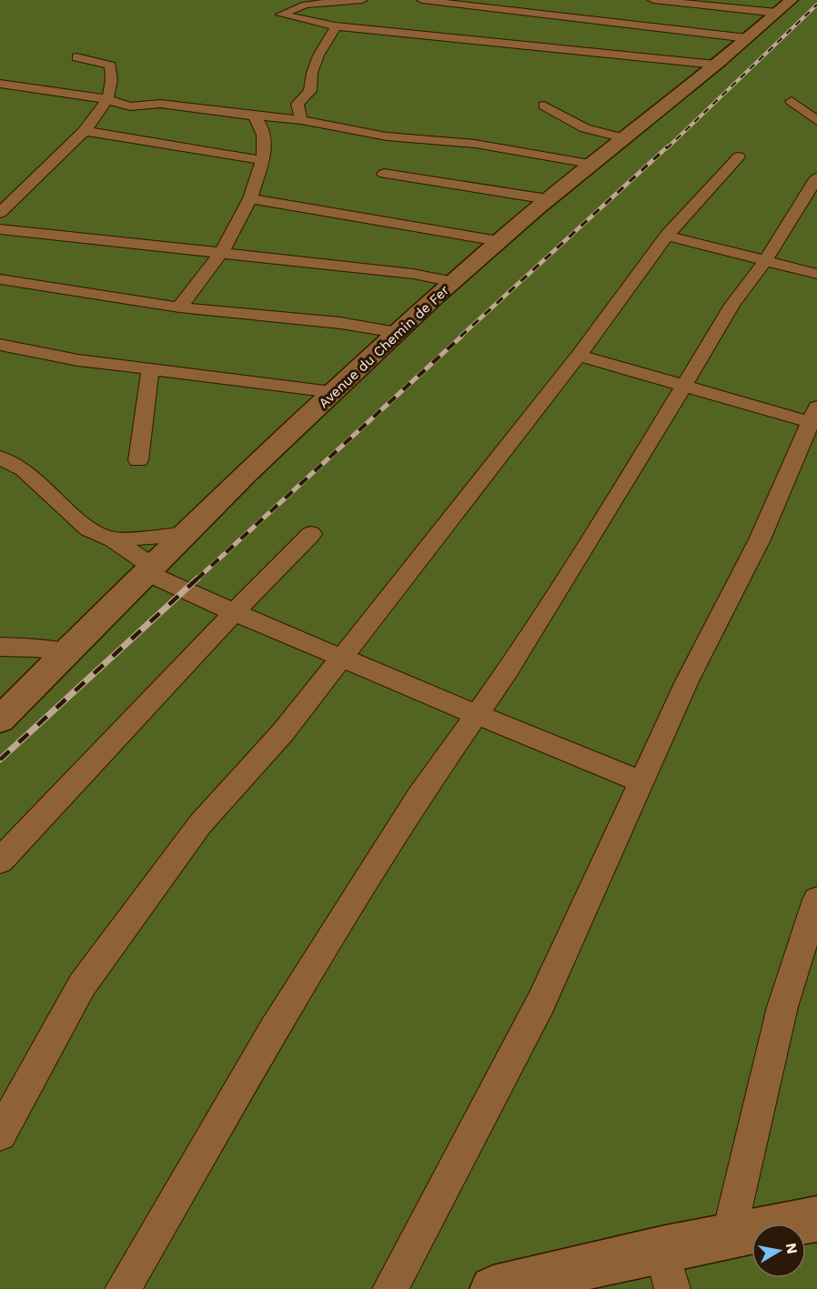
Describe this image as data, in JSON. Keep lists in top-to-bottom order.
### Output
{
  "streets": {
    "street": ["Avenue du Chemin de Fer"]
  },
  "north": "right"
}
